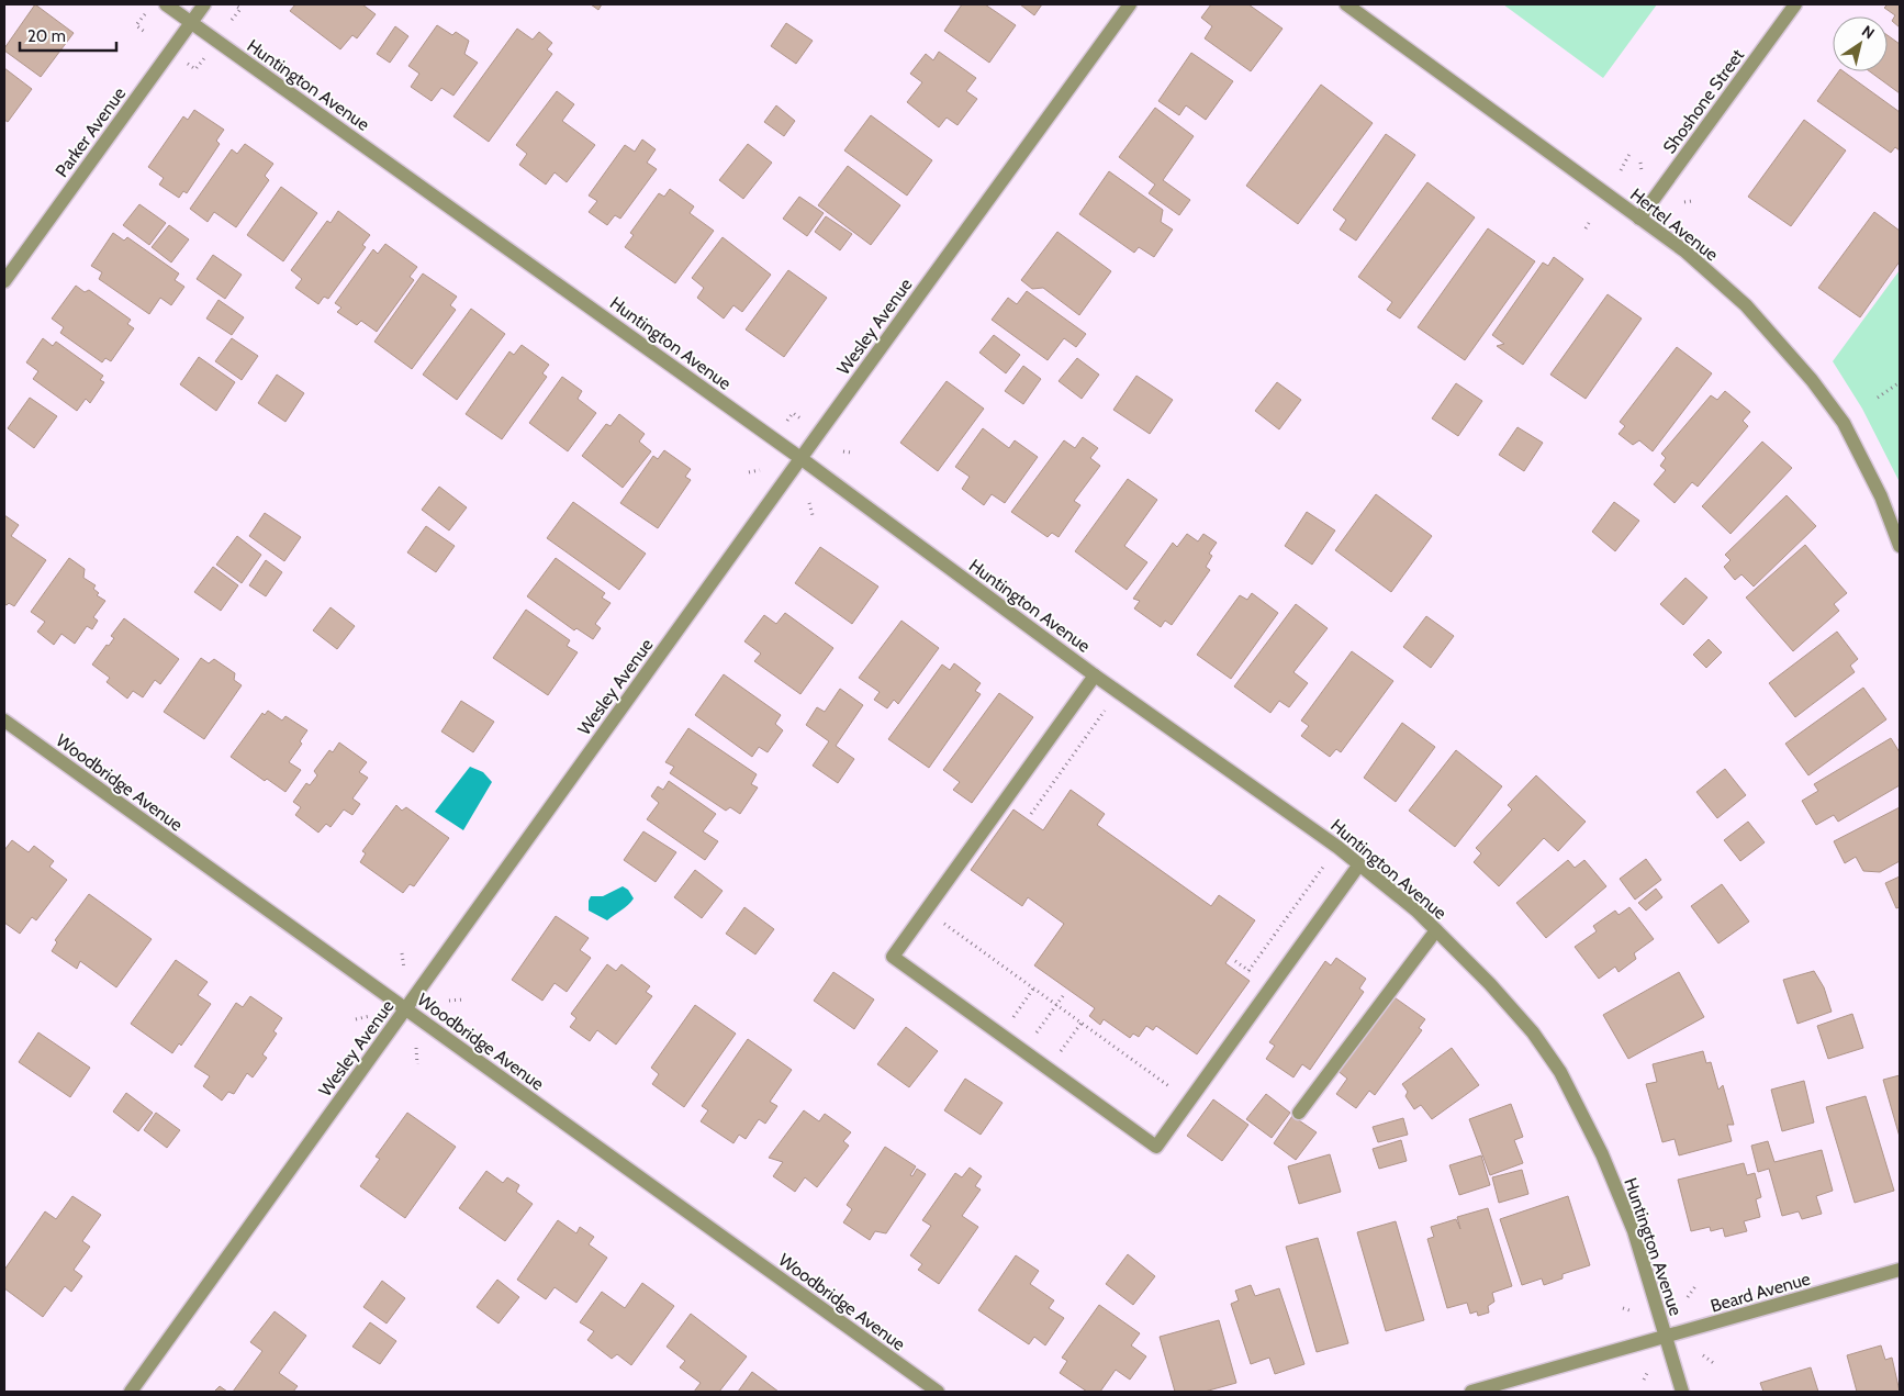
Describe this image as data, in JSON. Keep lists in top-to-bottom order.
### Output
{
  "streets": {
    "street": [
      "Huntington Avenue",
      "Shoshone Street",
      "Parker Avenue",
      "Hertel Avenue",
      "Wesley Avenue",
      "Woodbridge Avenue",
      "Beard Avenue"
    ]
  },
  "crossings": [
    ["Huntington Avenue", "Parker Avenue"],
    ["Huntington Avenue", "Wesley Avenue"],
    ["Huntington Avenue", "Beard Avenue"],
    ["Shoshone Street", "Hertel Avenue"],
    ["Wesley Avenue", "Woodbridge Avenue"]
  ],
  "scale_bar": "20 m",
  "north": "top right"
}
